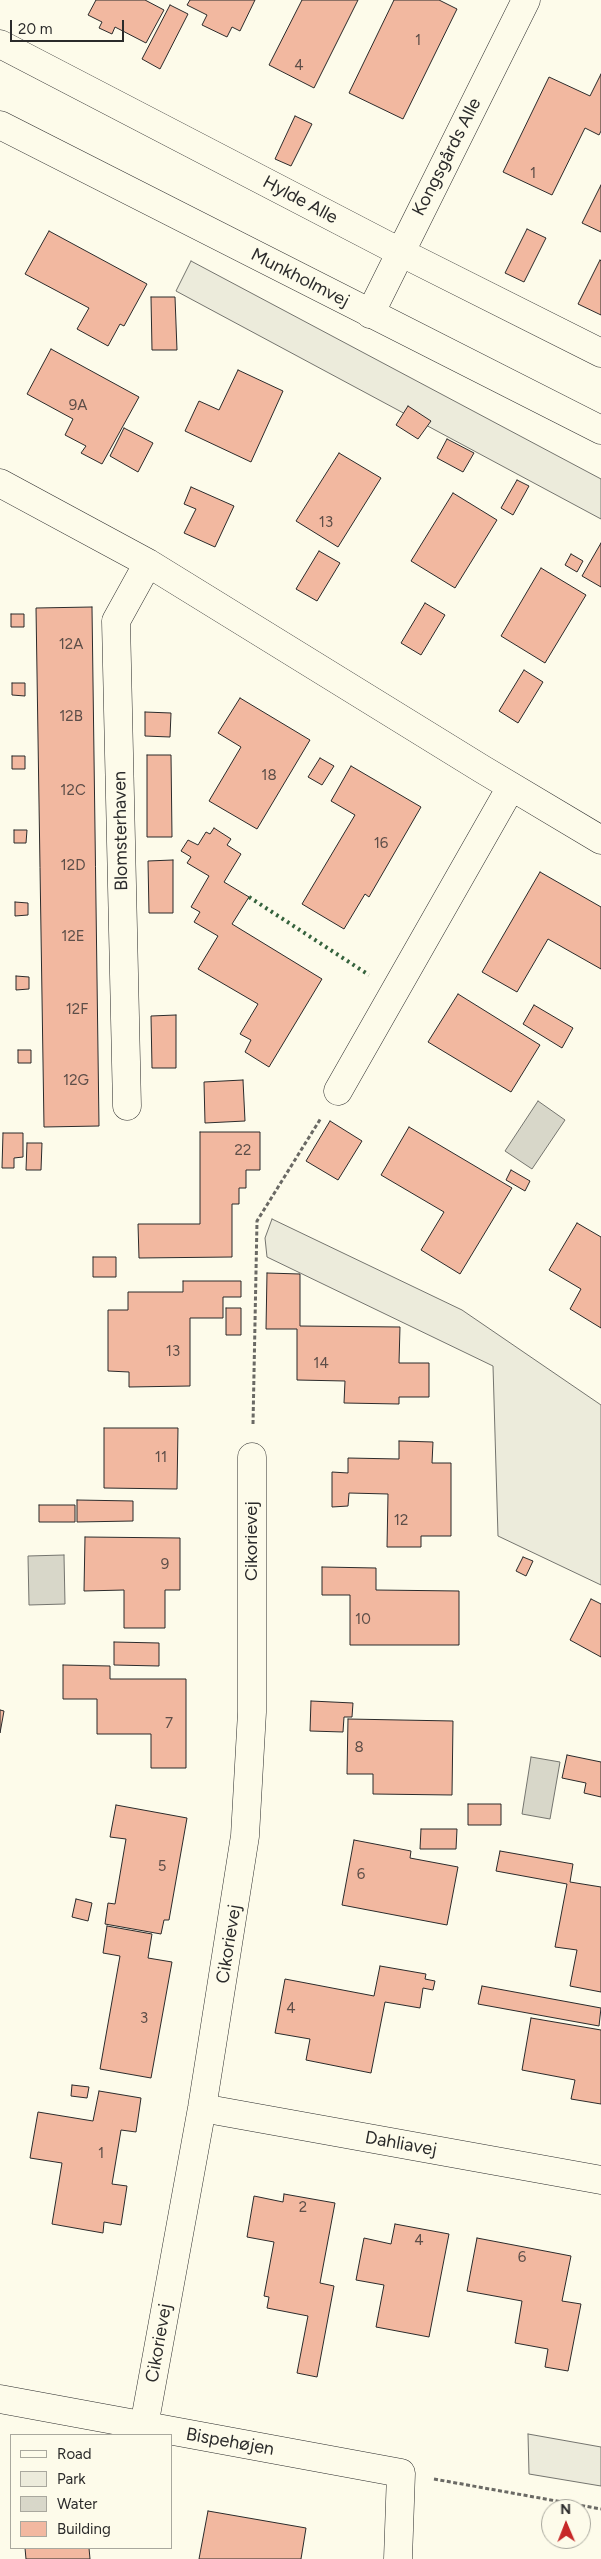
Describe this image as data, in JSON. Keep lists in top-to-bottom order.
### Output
{
  "streets": {
    "street": [
      "Kongsgårds Alle",
      "Hylde Alle",
      "Munkholmvej",
      "Blomsterhaven",
      "Cikorievej",
      "Dahliavej",
      "Bispehøjen"
    ]
  },
  "crossings": [
    ["Kongsgårds Alle", "Hylde Alle"],
    ["Kongsgårds Alle", "Munkholmvej"],
    ["Cikorievej", "Dahliavej"],
    ["Cikorievej", "Bispehøjen"]
  ],
  "house_numbers": [
    "1",
    "4",
    "1",
    "9A",
    "13",
    "12A",
    "12B",
    "18",
    "12C",
    "16",
    "12D",
    "12E",
    "12F",
    "12G",
    "22",
    "13",
    "14",
    "11",
    "12",
    "9",
    "10",
    "7",
    "8",
    "5",
    "6",
    "4",
    "3",
    "1",
    "2",
    "4",
    "6"
  ],
  "legend": [
    "Road",
    "Park",
    "Water",
    "Building"
  ],
  "scale_bar": "20 m",
  "north": "top"
}
